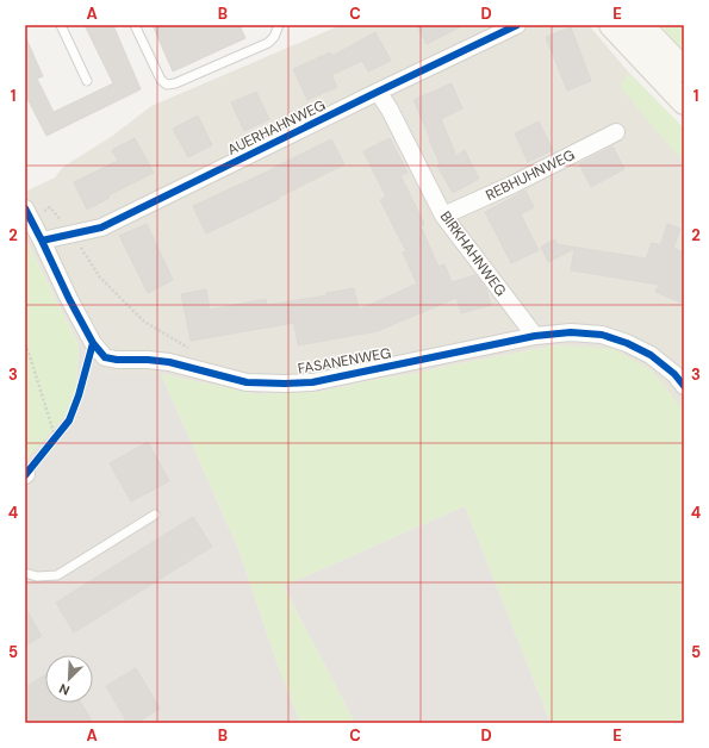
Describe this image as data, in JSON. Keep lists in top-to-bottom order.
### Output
{
  "streets": {
    "street": [
      "AUERHAHNWEG",
      "REBHUHNWEG",
      "BIRKHAHNWEG",
      "FASANENWEG"
    ]
  },
  "crossings": [
    ["AUERHAHNWEG", "BIRKHAHNWEG"],
    ["AUERHAHNWEG", "FASANENWEG"],
    ["REBHUHNWEG", "BIRKHAHNWEG"],
    ["BIRKHAHNWEG", "FASANENWEG"]
  ],
  "north": "bottom left",
  "grid": {
    "columns": [
      "A",
      "B",
      "C",
      "D",
      "E"
    ],
    "rows": [
      "1",
      "2",
      "3",
      "4",
      "5"
    ]
  }
}
